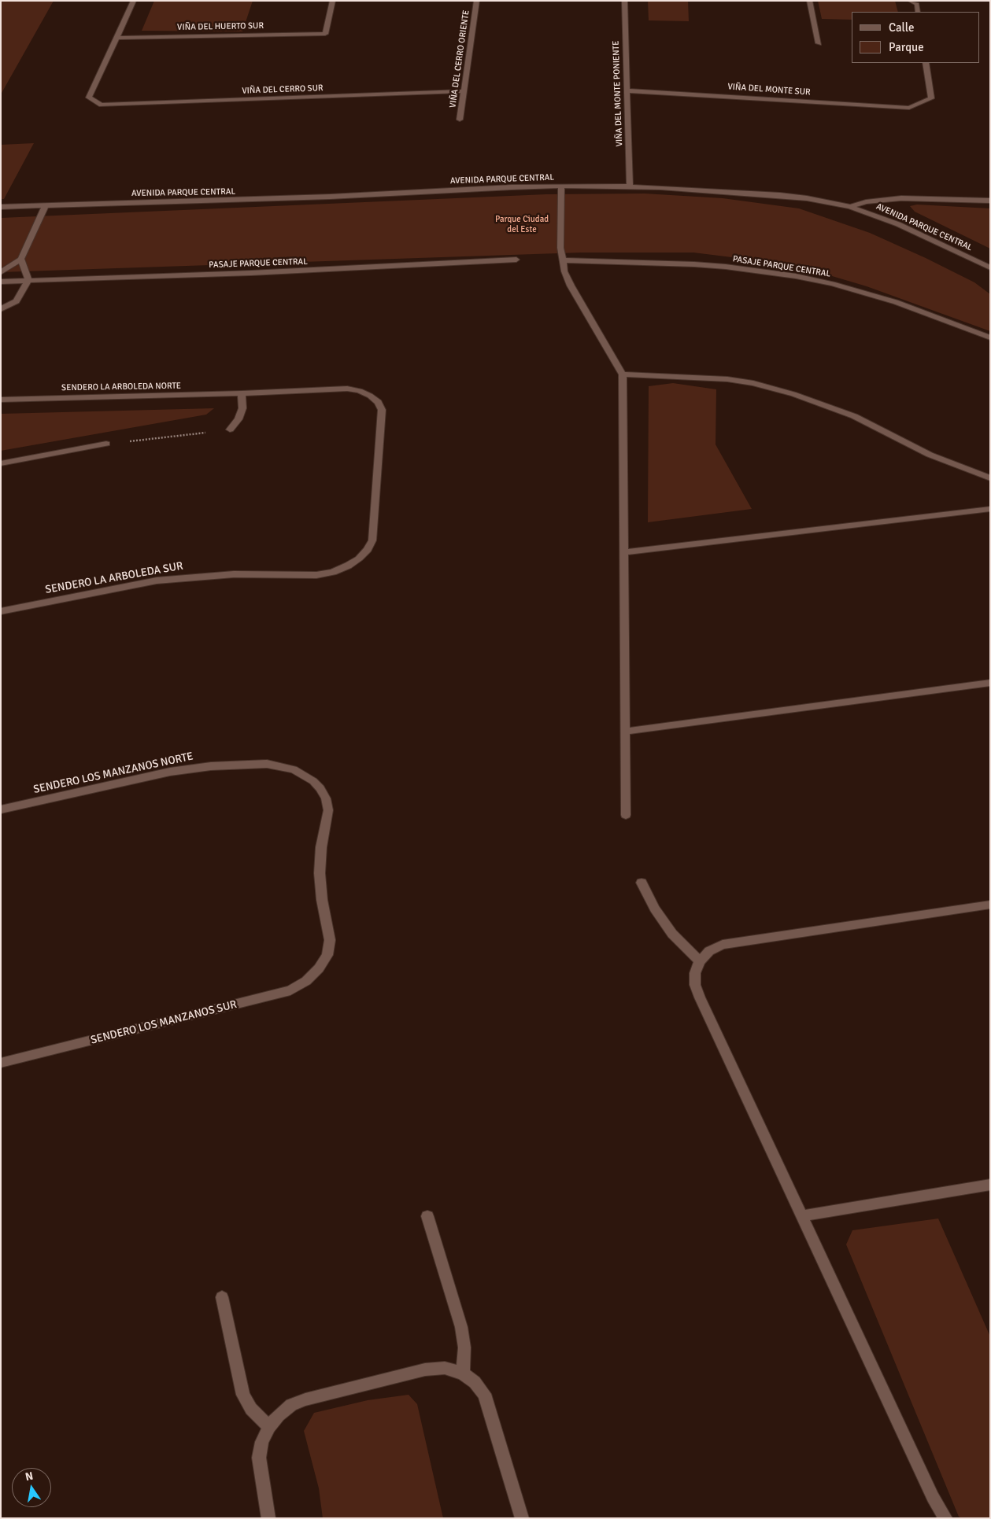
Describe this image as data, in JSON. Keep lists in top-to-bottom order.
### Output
{
  "streets": {
    "street": [
      "VIÑA DEL HUERTO SUR",
      "VIÑA DEL CERRO ORIENTE",
      "VIÑA DEL CERRO SUR",
      "VIÑA DEL MONTE SUR",
      "VIÑA DEL MONTE PONIENTE",
      "AVENIDA PARQUE CENTRAL",
      "PASAJE PARQUE CENTRAL",
      "SENDERO LA ARBOLEDA NORTE",
      "SENDERO LA ARBOLEDA SUR",
      "SENDERO LOS MANZANOS NORTE",
      "SENDERO LOS MANZANOS SUR"
    ]
  },
  "crossings": [
    ["VIÑA DEL HUERTO SUR", "VIÑA DEL CERRO SUR"],
    ["VIÑA DEL CERRO ORIENTE", "VIÑA DEL CERRO SUR"],
    ["VIÑA DEL MONTE SUR", "VIÑA DEL MONTE PONIENTE"],
    ["VIÑA DEL MONTE PONIENTE", "AVENIDA PARQUE CENTRAL"],
    ["SENDERO LA ARBOLEDA NORTE", "SENDERO LA ARBOLEDA SUR"],
    ["SENDERO LOS MANZANOS NORTE", "SENDERO LOS MANZANOS SUR"]
  ],
  "parks": ["Parque Ciudad del Este"],
  "legend": ["Calle", "Parque"],
  "north": "top"
}
